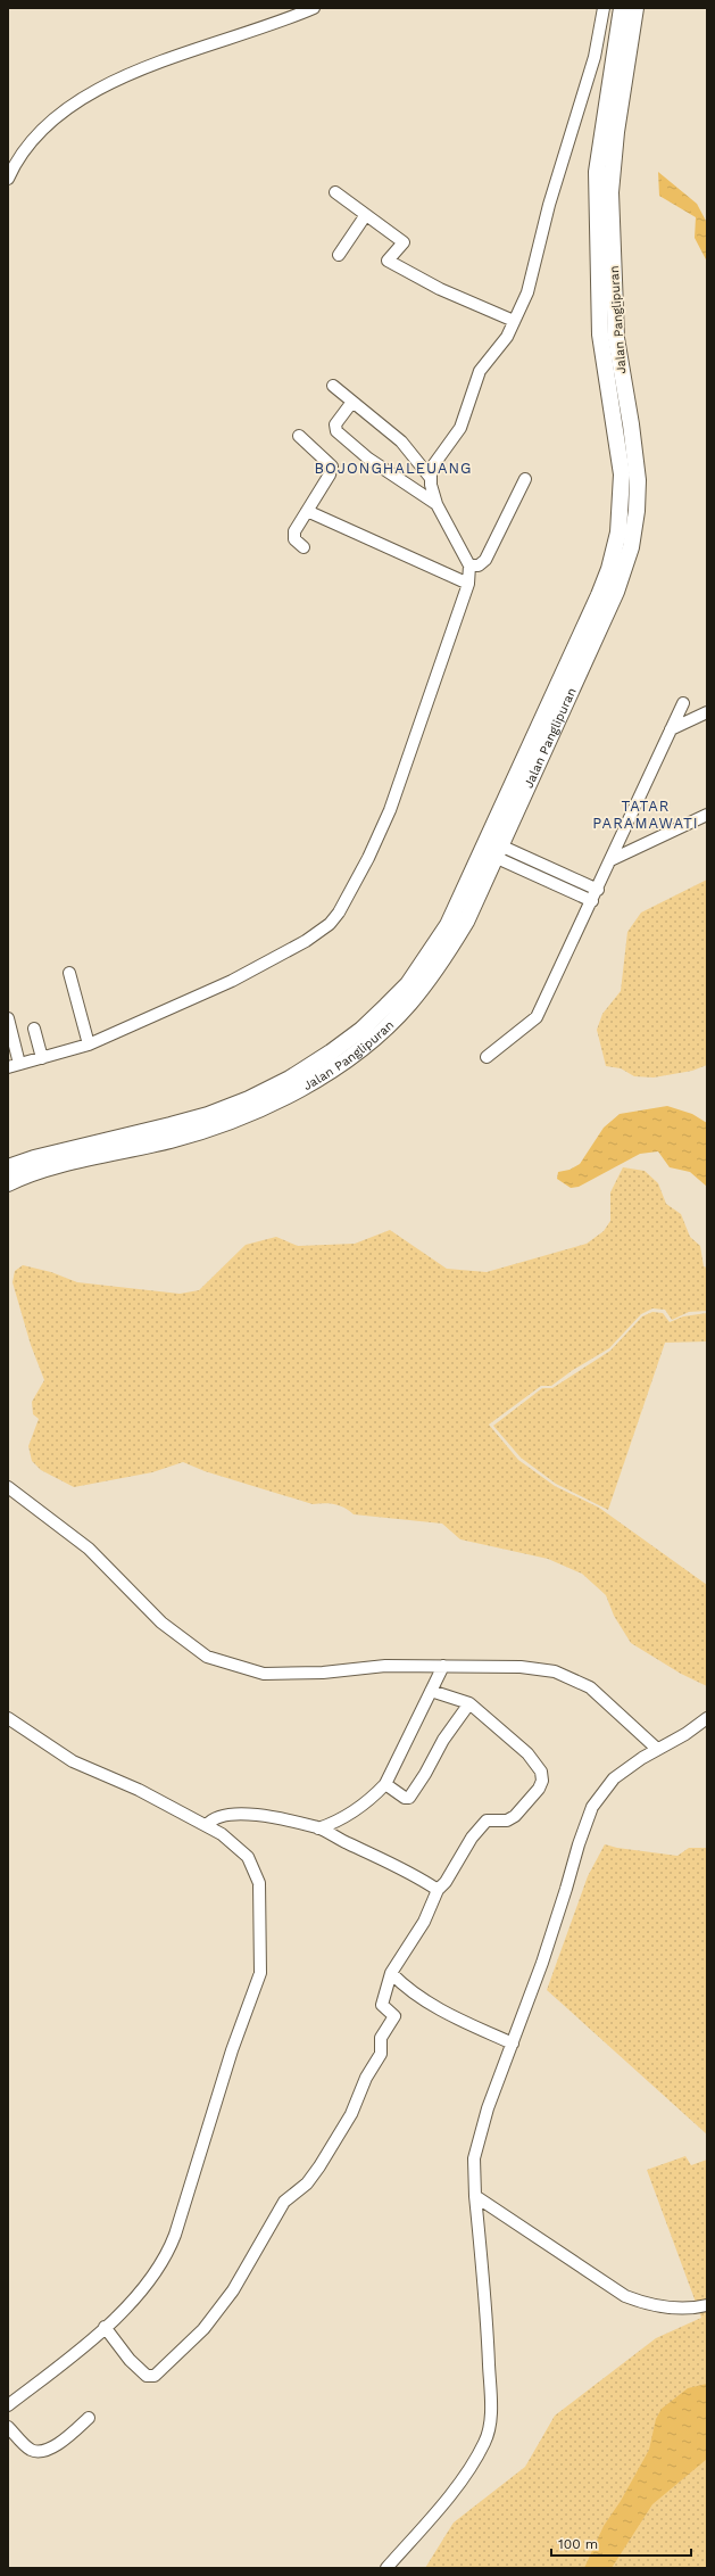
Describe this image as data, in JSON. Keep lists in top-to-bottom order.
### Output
{
  "streets": {
    "main road": ["Jalan Panglipuran"]
  },
  "districts": ["BOJONGHALEUANG", "TATAR PARAMAWATI"],
  "scale_bar": "100 m"
}
